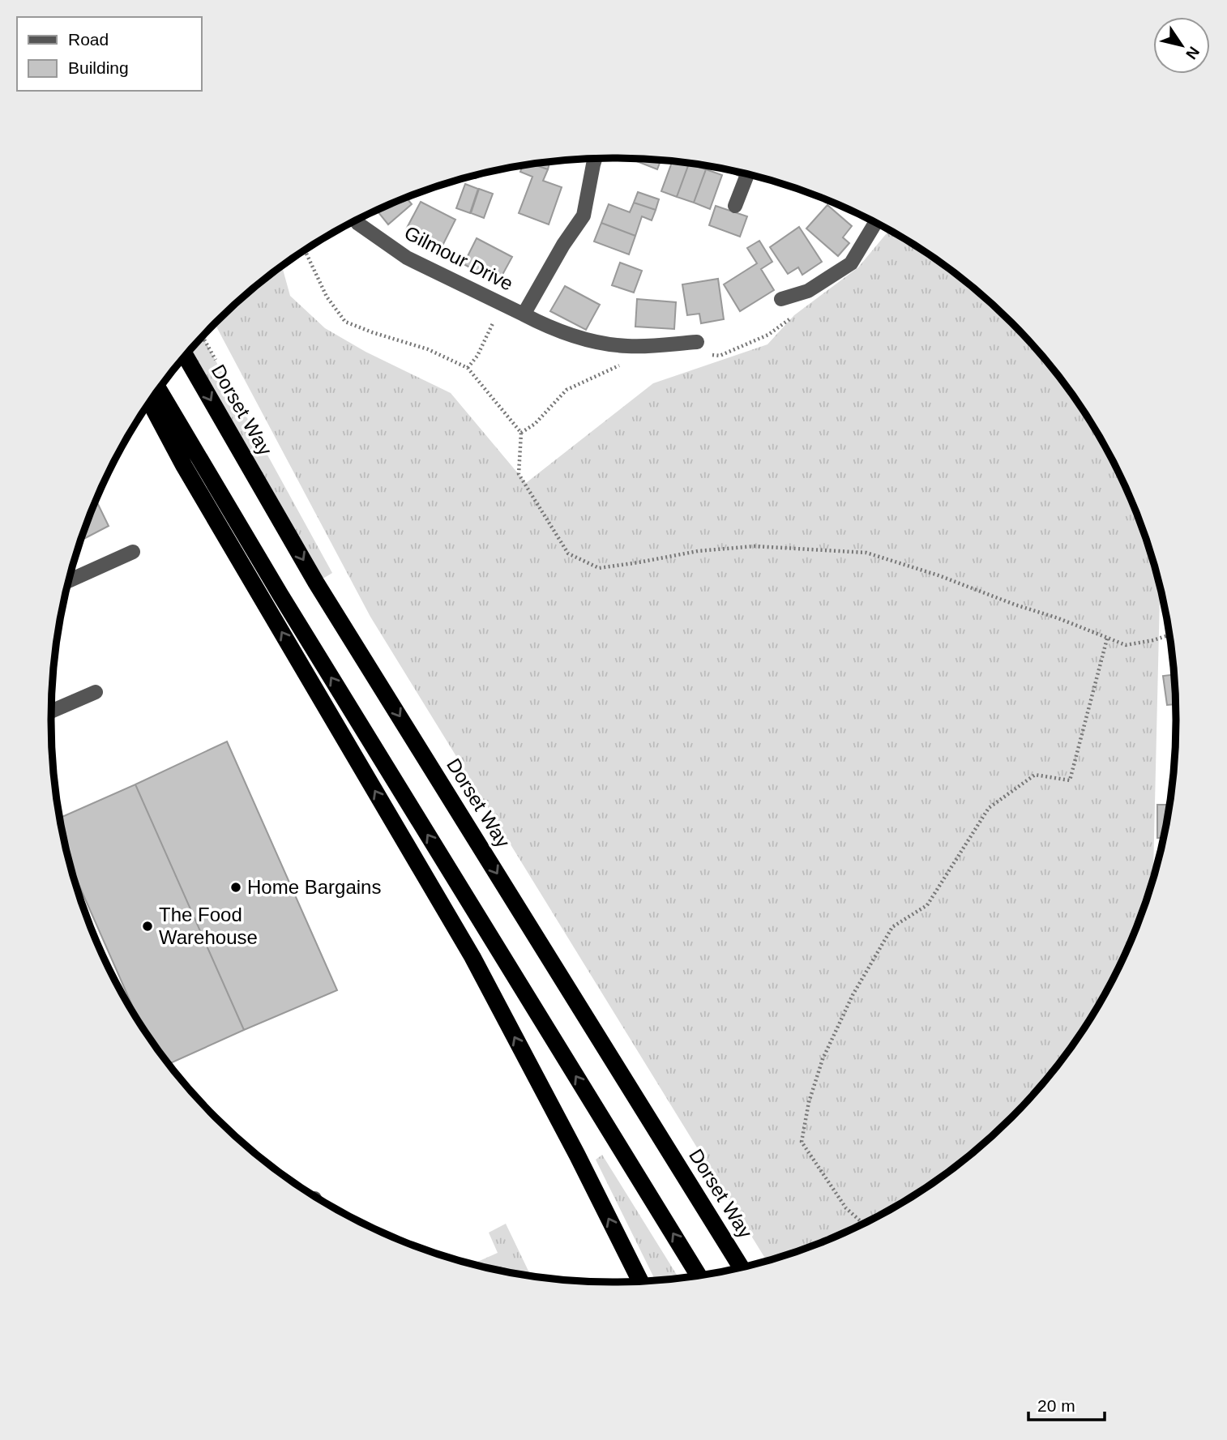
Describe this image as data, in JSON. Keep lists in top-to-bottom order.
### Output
{
  "streets": {
    "highway": ["Dorset Way"],
    "street": ["Gilmour Drive"]
  },
  "places": ["Home Bargains", "The Food Warehouse"],
  "legend": ["Road", "Building"],
  "scale_bar": "20 m",
  "north": "bottom right"
}
